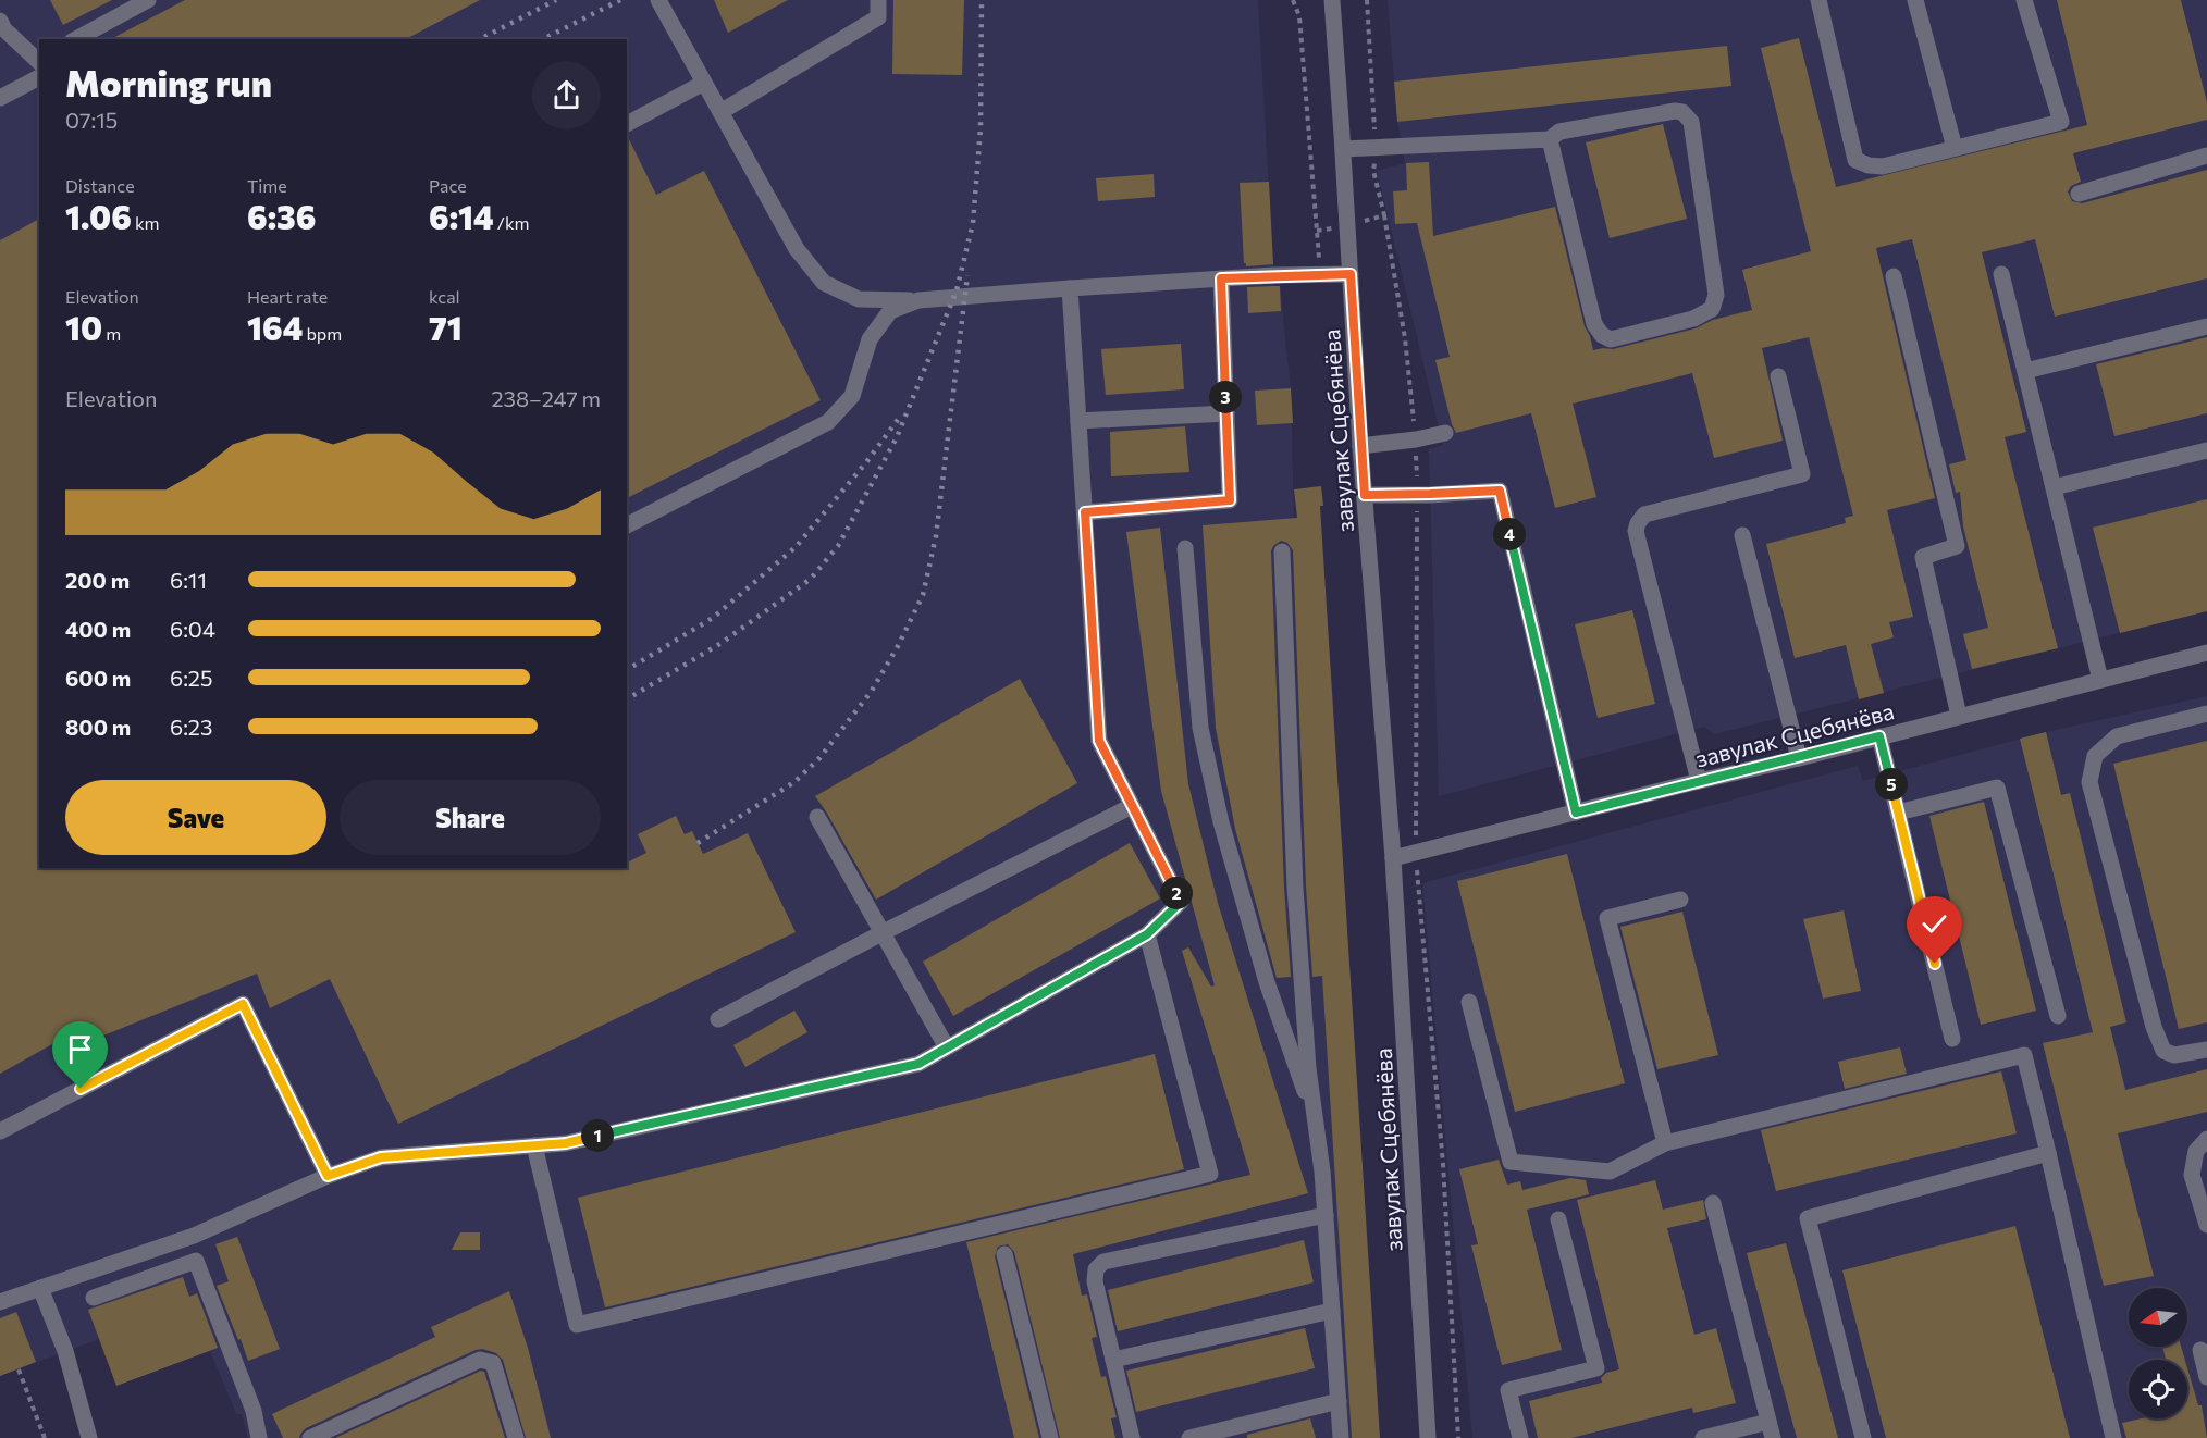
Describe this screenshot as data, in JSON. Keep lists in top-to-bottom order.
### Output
{
  "streets": {
    "street": ["завулак Сцебянёва"]
  },
  "north": "left",
  "page": {
    "heading": ["Morning run", "07:15"],
    "stats": [
      ["Distance", "1.06 km"],
      ["Time", "6:36"],
      ["Pace", "6:14 /km"],
      ["Elevation", "10 m"],
      ["Heart rate", "164 bpm"],
      ["kcal", "71"]
    ],
    "chart": ["Elevation", "238–247 m"],
    "pins": [
      "3",
      "4",
      "5",
      "2",
      "1"
    ],
    "list": [
      {
        "name": "200 m",
        "note": "6:11"
      },
      {
        "name": "400 m",
        "note": "6:04"
      },
      {
        "name": "600 m",
        "note": "6:25"
      },
      {
        "name": "800 m",
        "note": "6:23"
      }
    ],
    "buttons": ["Save", "Share"]
  }
}
